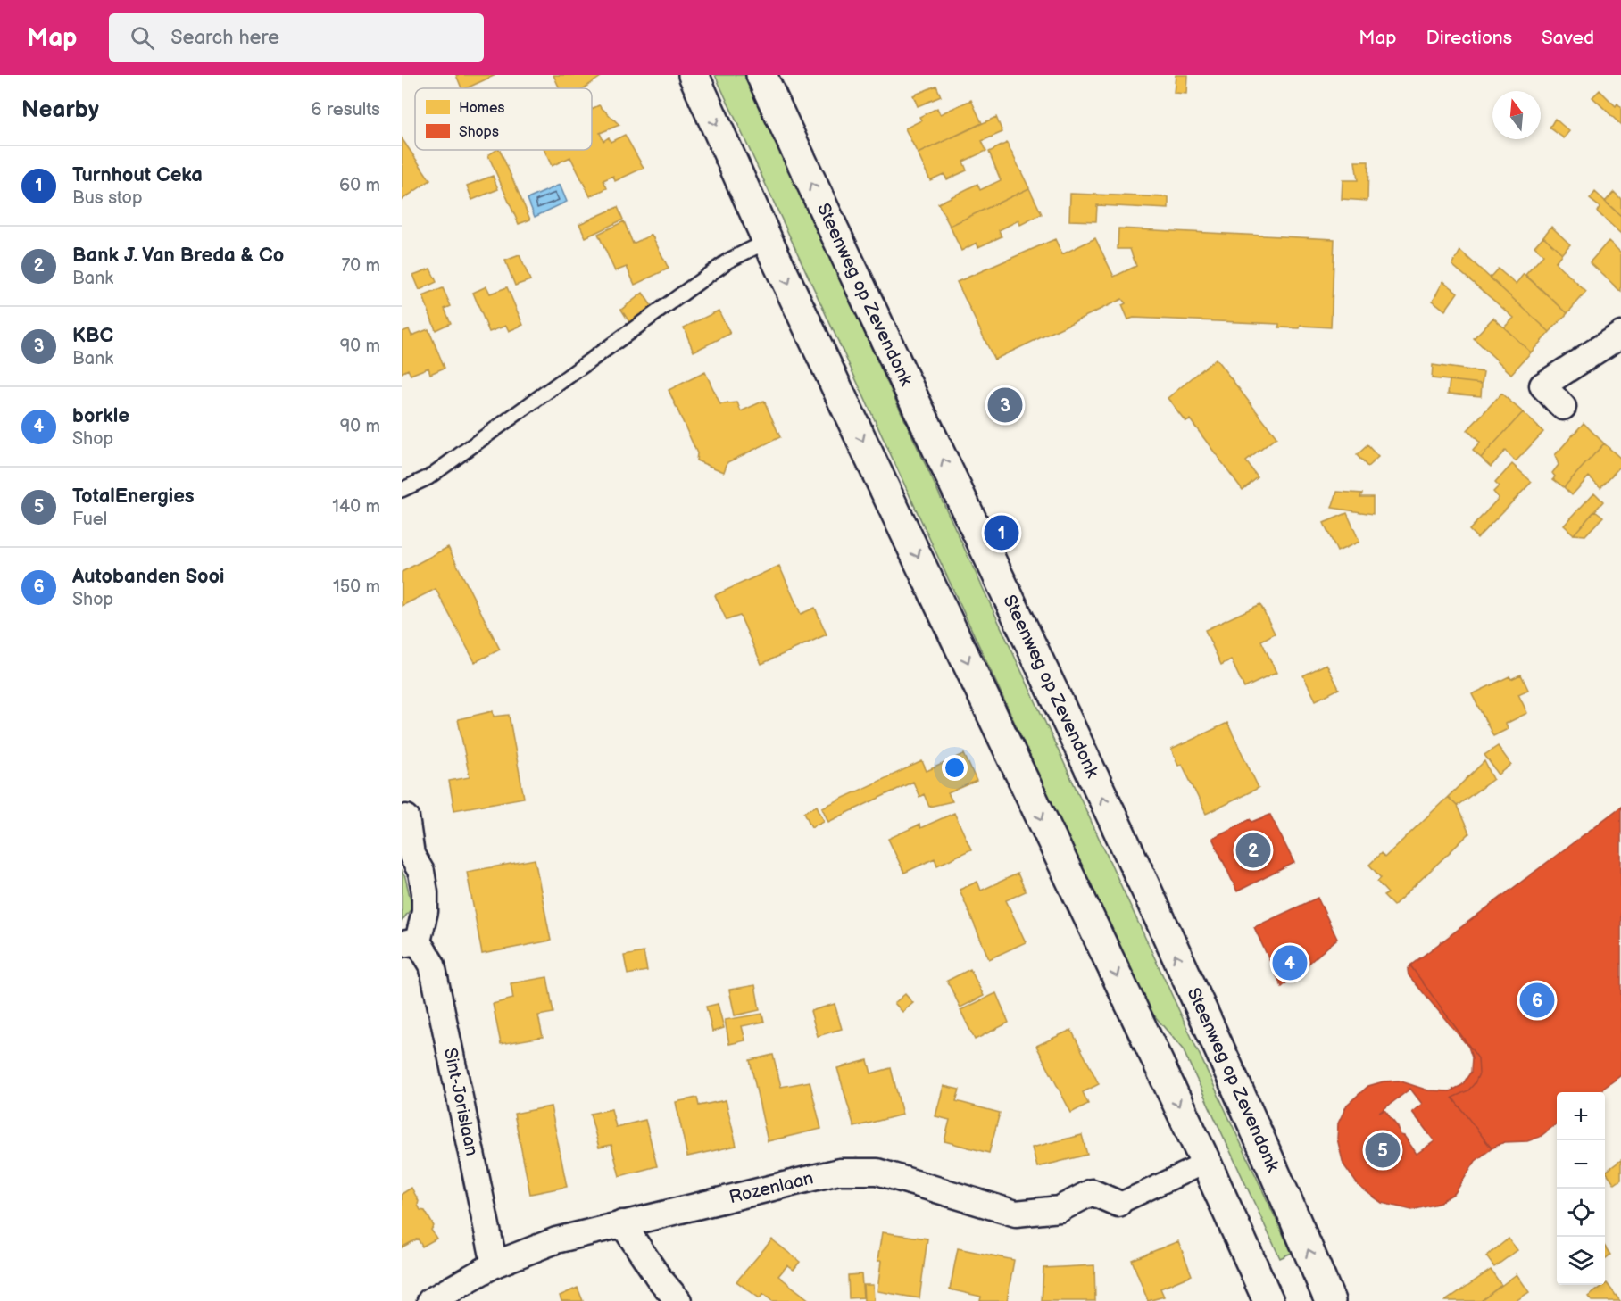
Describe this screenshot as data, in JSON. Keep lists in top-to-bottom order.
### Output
{
  "streets": {
    "main road": ["Steenweg op Zevendonk"],
    "street": ["Sint-Jorislaan", "Rozenlaan"]
  },
  "crossings": [
    ["Sint-Jorislaan", "Rozenlaan"]
  ],
  "legend": ["Homes", "Shops"],
  "north": "top",
  "page": {
    "header": "Map",
    "search": "Search here",
    "nav": ["Map", "Directions", "Saved"],
    "heading": ["Nearby", "6 results"],
    "list": [
      {
        "mark": "1",
        "name": "Turnhout Ceka",
        "note": "Bus stop",
        "value": "60 m"
      },
      {
        "mark": "2",
        "name": "Bank J. Van Breda & Co",
        "note": "Bank",
        "value": "70 m"
      },
      {
        "mark": "3",
        "name": "KBC",
        "note": "Bank",
        "value": "90 m"
      },
      {
        "mark": "4",
        "name": "borkle",
        "note": "Shop",
        "value": "90 m"
      },
      {
        "mark": "5",
        "name": "TotalEnergies",
        "note": "Fuel",
        "value": "140 m"
      },
      {
        "mark": "6",
        "name": "Autobanden Sooi",
        "note": "Shop",
        "value": "150 m"
      }
    ],
    "pins": [
      "3",
      "1",
      "2",
      "4",
      "6",
      "5"
    ],
    "map_buttons": ["+", "−"]
  }
}
